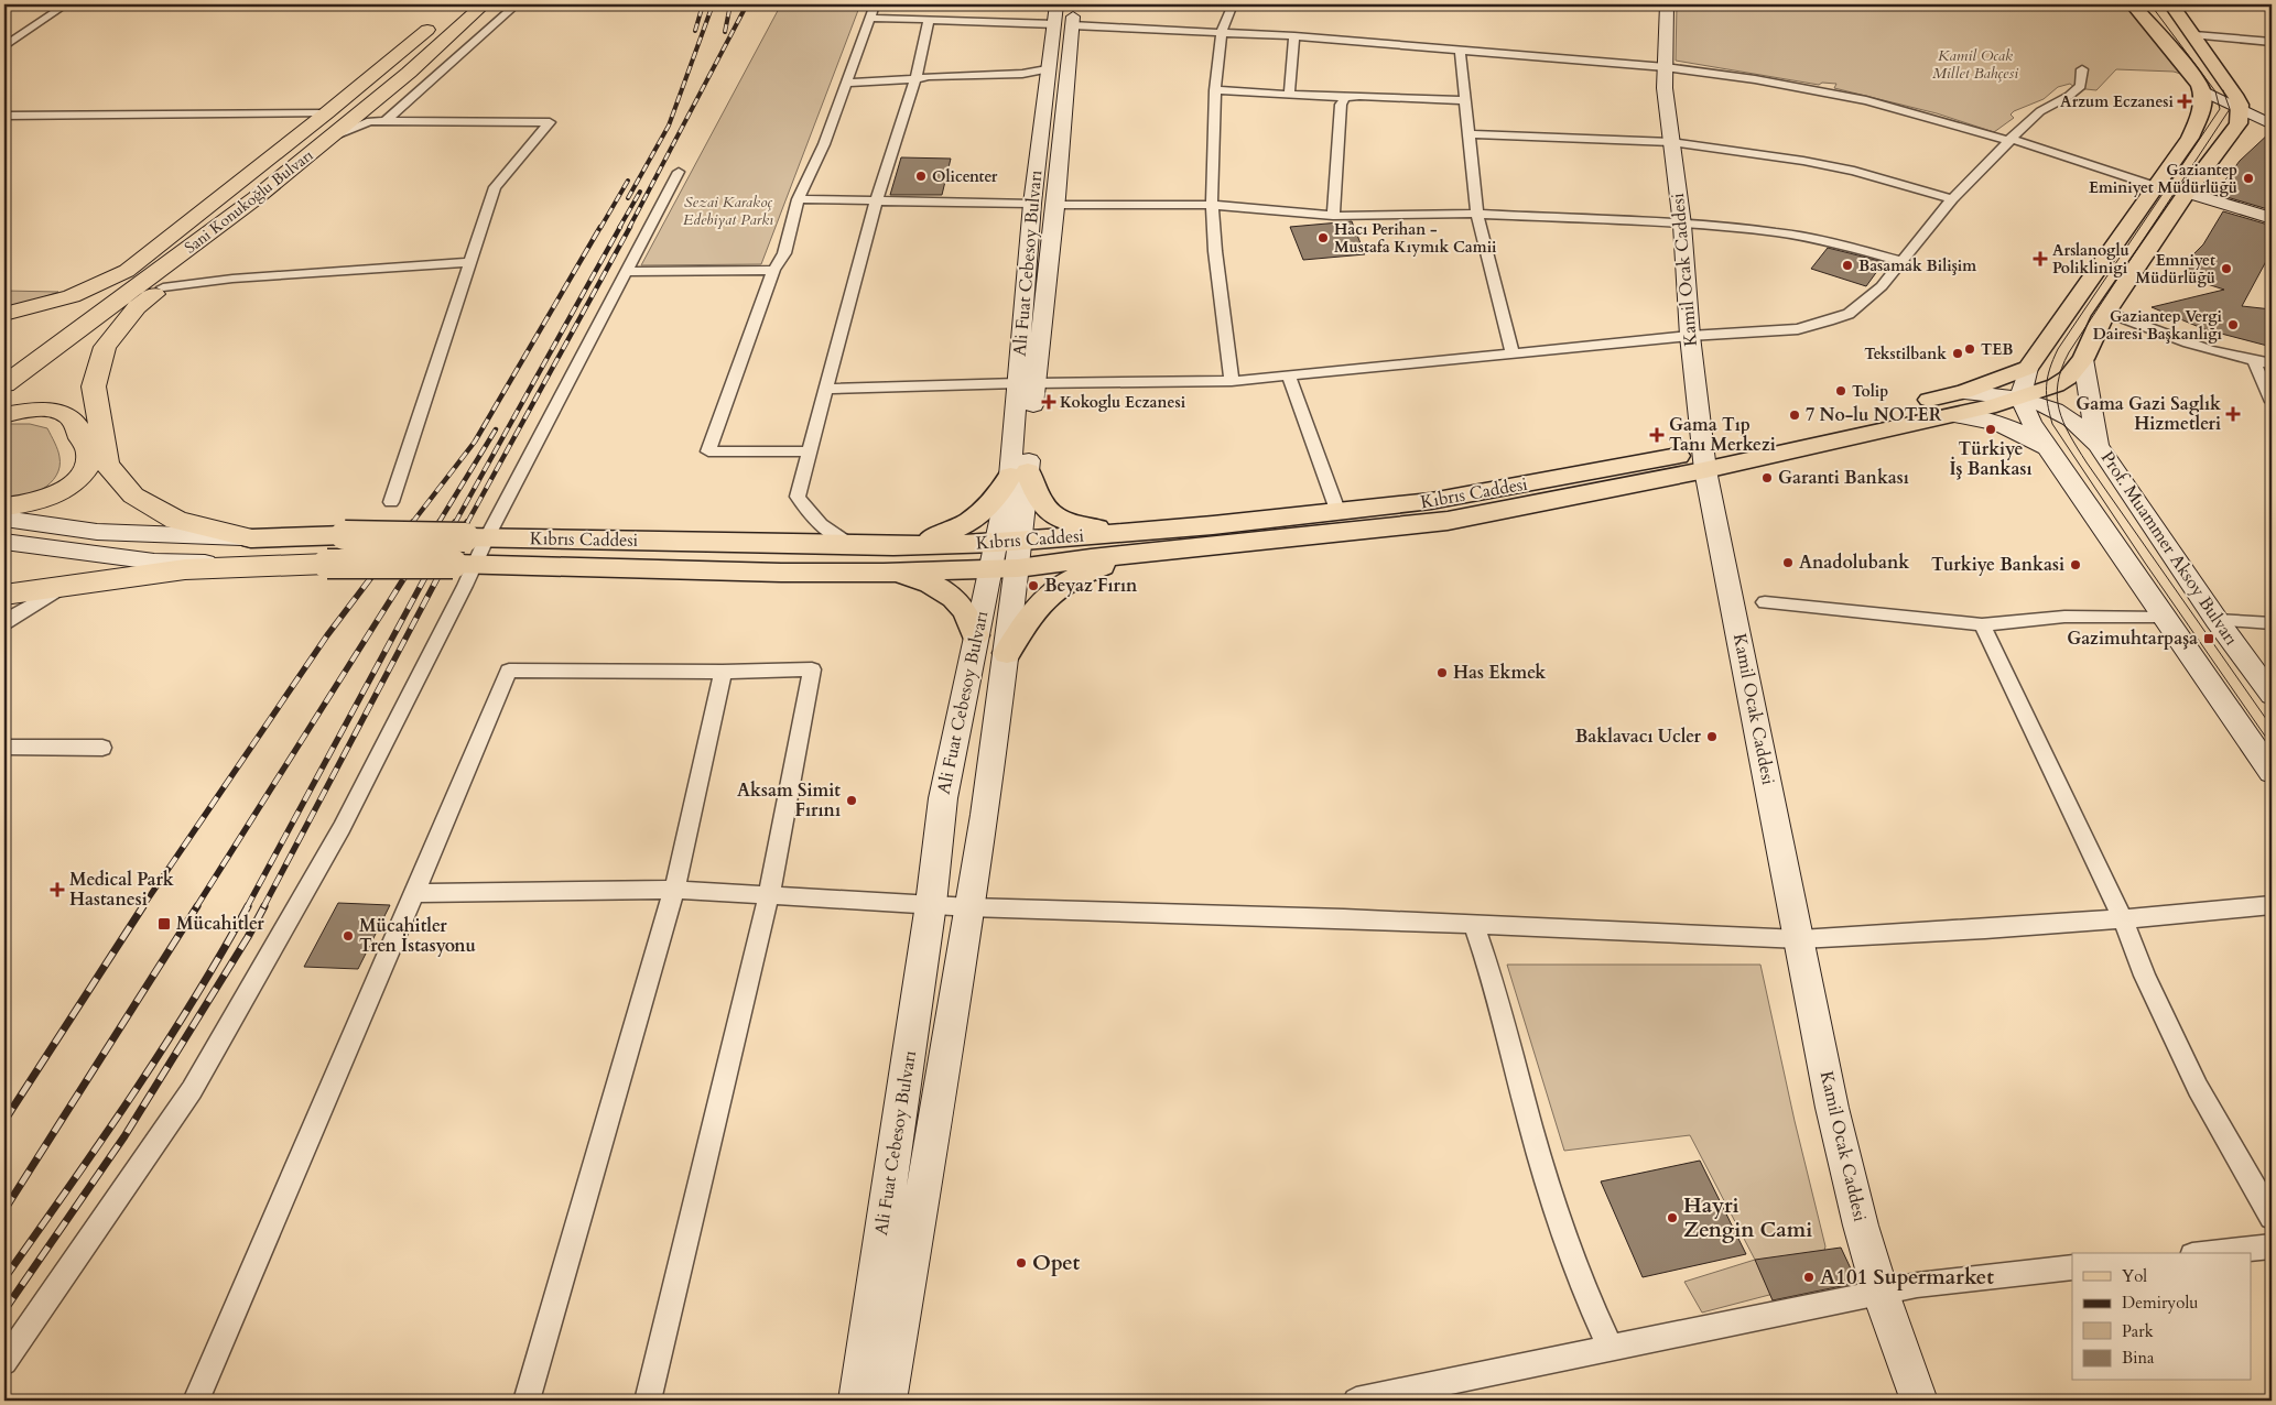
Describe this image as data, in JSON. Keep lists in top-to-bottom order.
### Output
{
  "streets": {
    "highway": ["Sani Konukoğlu Bulvarı"],
    "main road": ["Kıbrıs Caddesi"],
    "street": ["Ali Fuat Cebesoy Bulvarı", "Kamil Ocak Caddesi", "Prof. Muammer Aksoy Bulvarı"]
  },
  "crossings": [
    ["Ali Fuat Cebesoy Bulvarı", "Kıbrıs Caddesi"],
    ["Kamil Ocak Caddesi", "Kıbrıs Caddesi"]
  ],
  "parks": ["Kamil Ocak Millet Bahçesi", "Sezai Karakoç Edebiyat Parkı"],
  "places": {
    "health": [
      "Arzum Eczanesi",
      "Arslanoglu Poliklinigi",
      "Kokoglu Eczanesi",
      "Gama Gazi Saglık Hizmetleri",
      "Gama Tıp Tanı Merkezi",
      "Medical Park Hastanesi"
    ],
    "other": [
      "Olicenter",
      "Gaziantep Eminiyet Müdürlüğü",
      "Hacı Perihan - Mustafa Kıymık Camii",
      "Basamak Bilişim",
      "Emniyet Müdürlüğü",
      "Gaziantep Vergi Dairesi Başkanlığı",
      "TEB",
      "Tekstilbank",
      "Tolip",
      "7 No-lu NOTER",
      "Türkiye İş Bankası",
      "Garanti Bankası",
      "Anadolubank",
      "Turkiye Bankasi",
      "Beyaz Fırın",
      "Has Ekmek",
      "Baklavacı Ucler",
      "Aksam Simit Fırını",
      "Mücahitler Tren İstasyonu",
      "Hayri Zengin Cami",
      "Opet",
      "A101 Supermarket"
    ],
    "transit": ["Gazimuhtarpaşa", "Mücahitler"]
  },
  "legend": [
    "Yol",
    "Demiryolu",
    "Park",
    "Bina"
  ]
}
